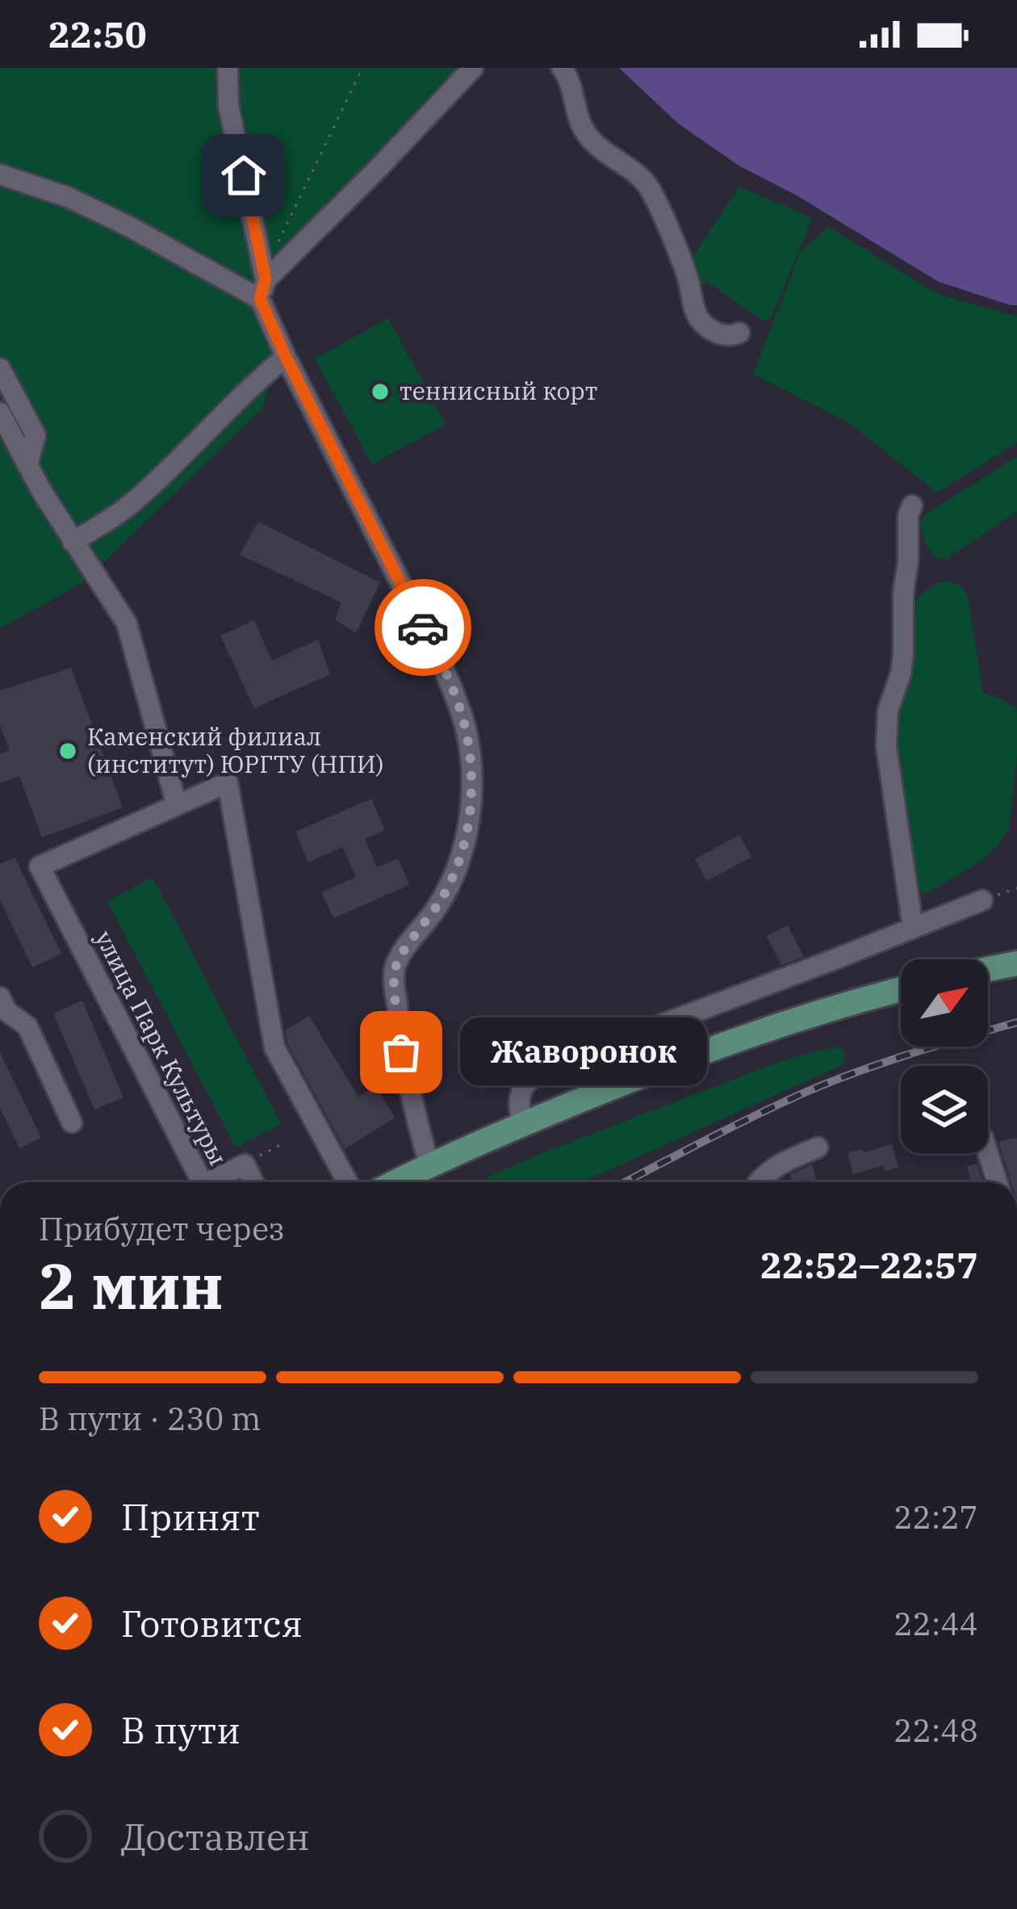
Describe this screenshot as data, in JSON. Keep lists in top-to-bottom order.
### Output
{
  "streets": {
    "street": ["улица Парк Культуры"]
  },
  "places": ["теннисный корт", "Каменский филиал (институт) ЮРГТУ (НПИ)", "Жаворонок"],
  "north": "top right",
  "page": {
    "status": "22:50",
    "bubble": "Жаворонок",
    "heading": ["2 мин", "Прибудет через", "22:52–22:57"],
    "bar": "В пути · 230 m",
    "list": [
      ["Принят", "22:27"],
      ["Готовится", "22:44"],
      ["В пути", "22:48"],
      "Доставлен"
    ]
  }
}
